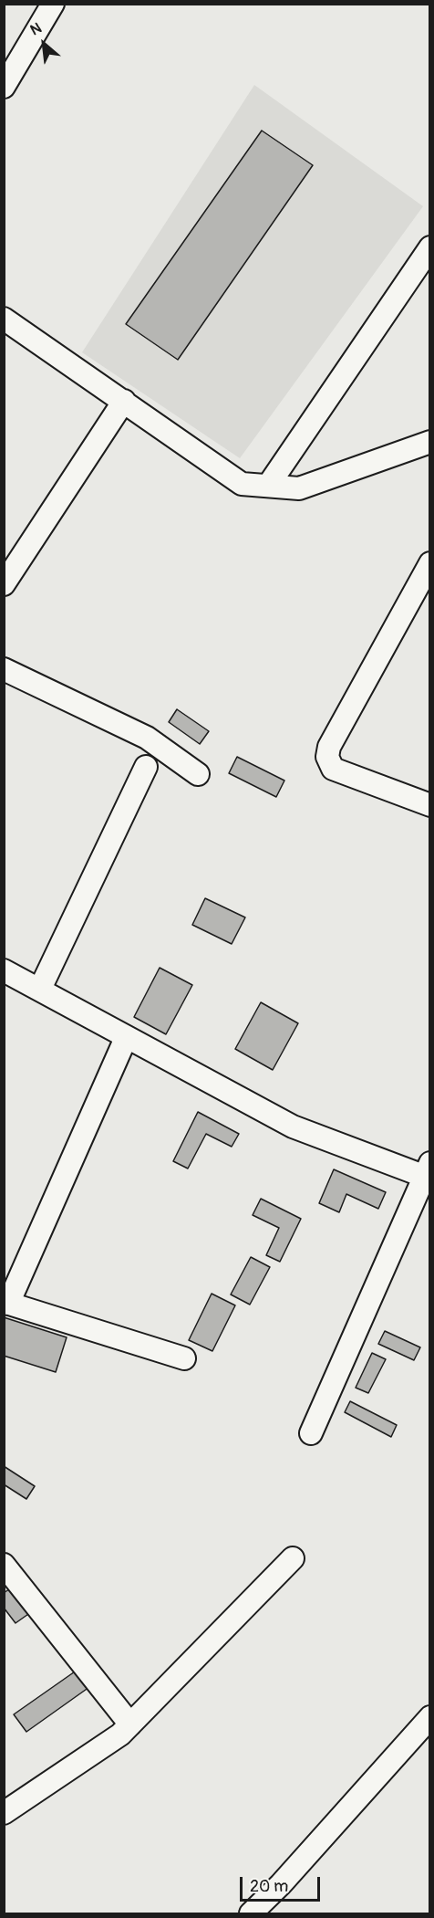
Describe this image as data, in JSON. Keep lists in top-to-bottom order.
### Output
{
  "scale_bar": "20 m",
  "north": "top left"
}
